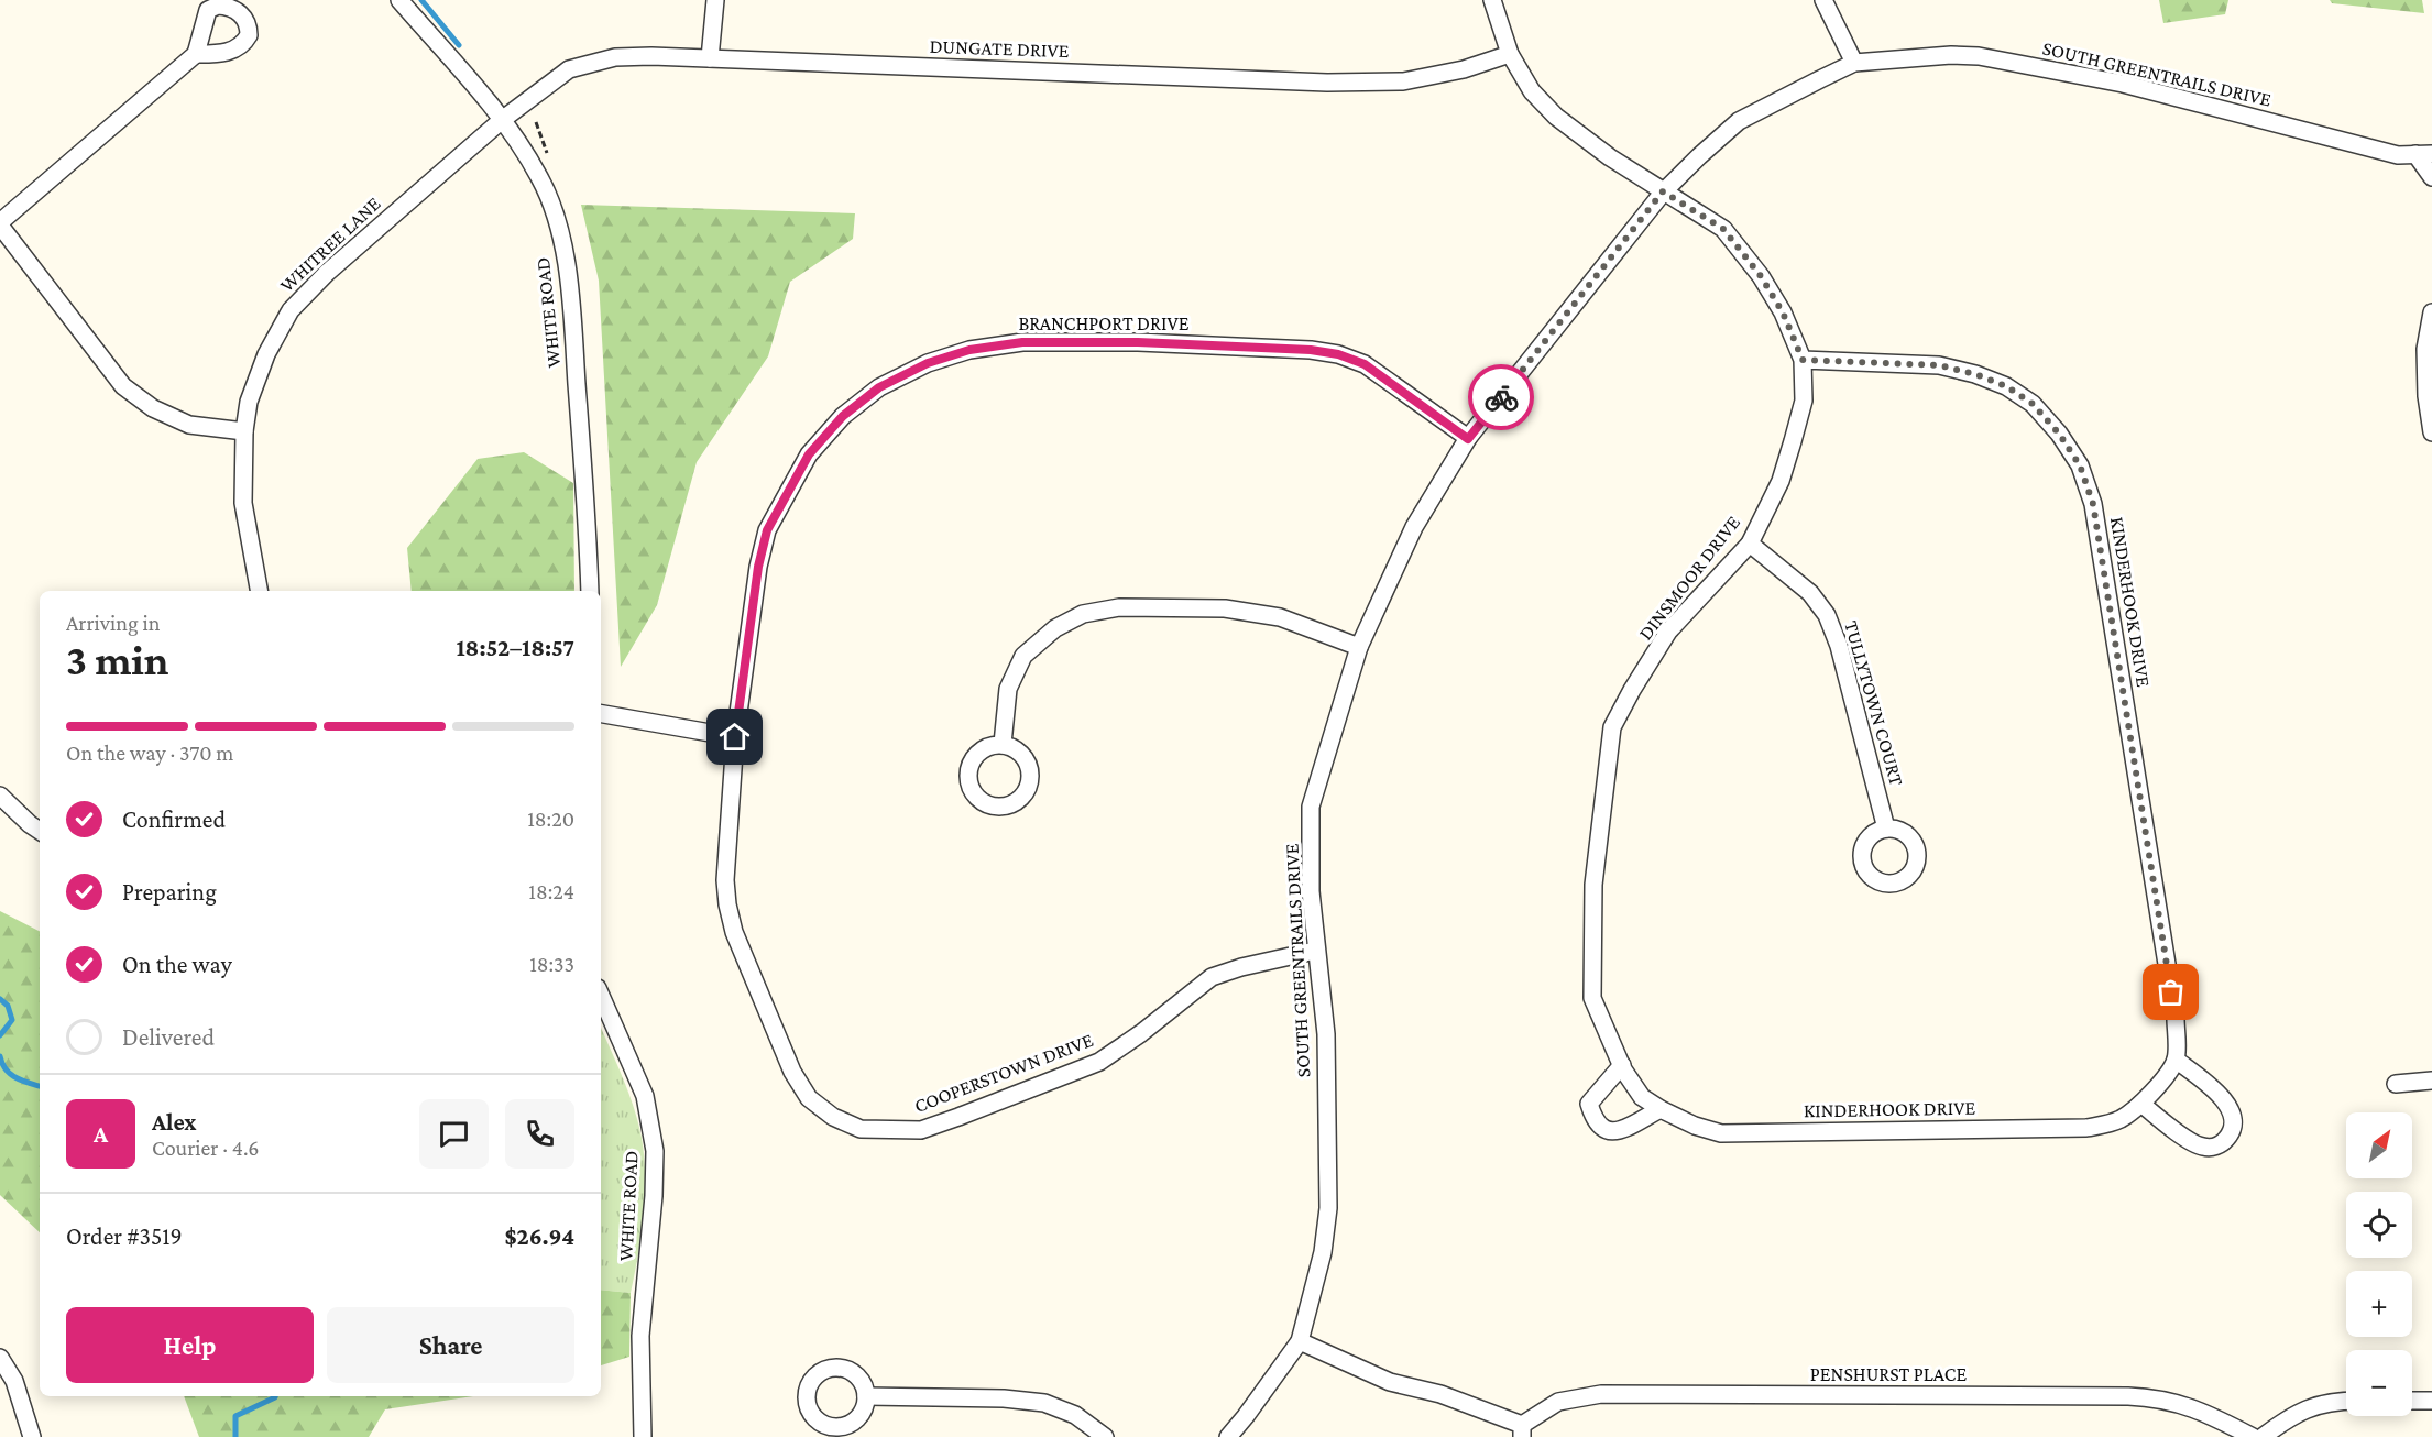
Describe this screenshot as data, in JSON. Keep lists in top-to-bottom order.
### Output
{
  "streets": {
    "street": [
      "DUNGATE DRIVE",
      "SOUTH GREENTRAILS DRIVE",
      "WHITREE LANE",
      "WHITE ROAD",
      "BRANCHPORT DRIVE",
      "DINSMOOR DRIVE",
      "KINDERHOOK DRIVE",
      "TULLYTOWN COURT",
      "COOPERSTOWN DRIVE",
      "PENSHURST PLACE"
    ]
  },
  "crossings": [
    ["DUNGATE DRIVE", "WHITREE LANE"],
    ["DUNGATE DRIVE", "WHITE ROAD"],
    ["DUNGATE DRIVE", "DINSMOOR DRIVE"],
    ["SOUTH GREENTRAILS DRIVE", "BRANCHPORT DRIVE"],
    ["SOUTH GREENTRAILS DRIVE", "DINSMOOR DRIVE"],
    ["SOUTH GREENTRAILS DRIVE", "COOPERSTOWN DRIVE"],
    ["WHITREE LANE", "WHITE ROAD"],
    ["BRANCHPORT DRIVE", "COOPERSTOWN DRIVE"],
    ["DINSMOOR DRIVE", "KINDERHOOK DRIVE"],
    ["DINSMOOR DRIVE", "TULLYTOWN COURT"]
  ],
  "north": "top right",
  "page": {
    "heading": ["3 min", "Arriving in", "18:52–18:57"],
    "panel": [
      "Alex",
      "Courier · 4.6",
      "Order #3519",
      "$26.94"
    ],
    "bar": "On the way · 370 m",
    "list": [
      ["Confirmed", "18:20"],
      ["Preparing", "18:24"],
      ["On the way", "18:33"],
      "Delivered"
    ],
    "round": "A",
    "map_buttons": ["+", "−"],
    "buttons": ["Help", "Share"]
  }
}
